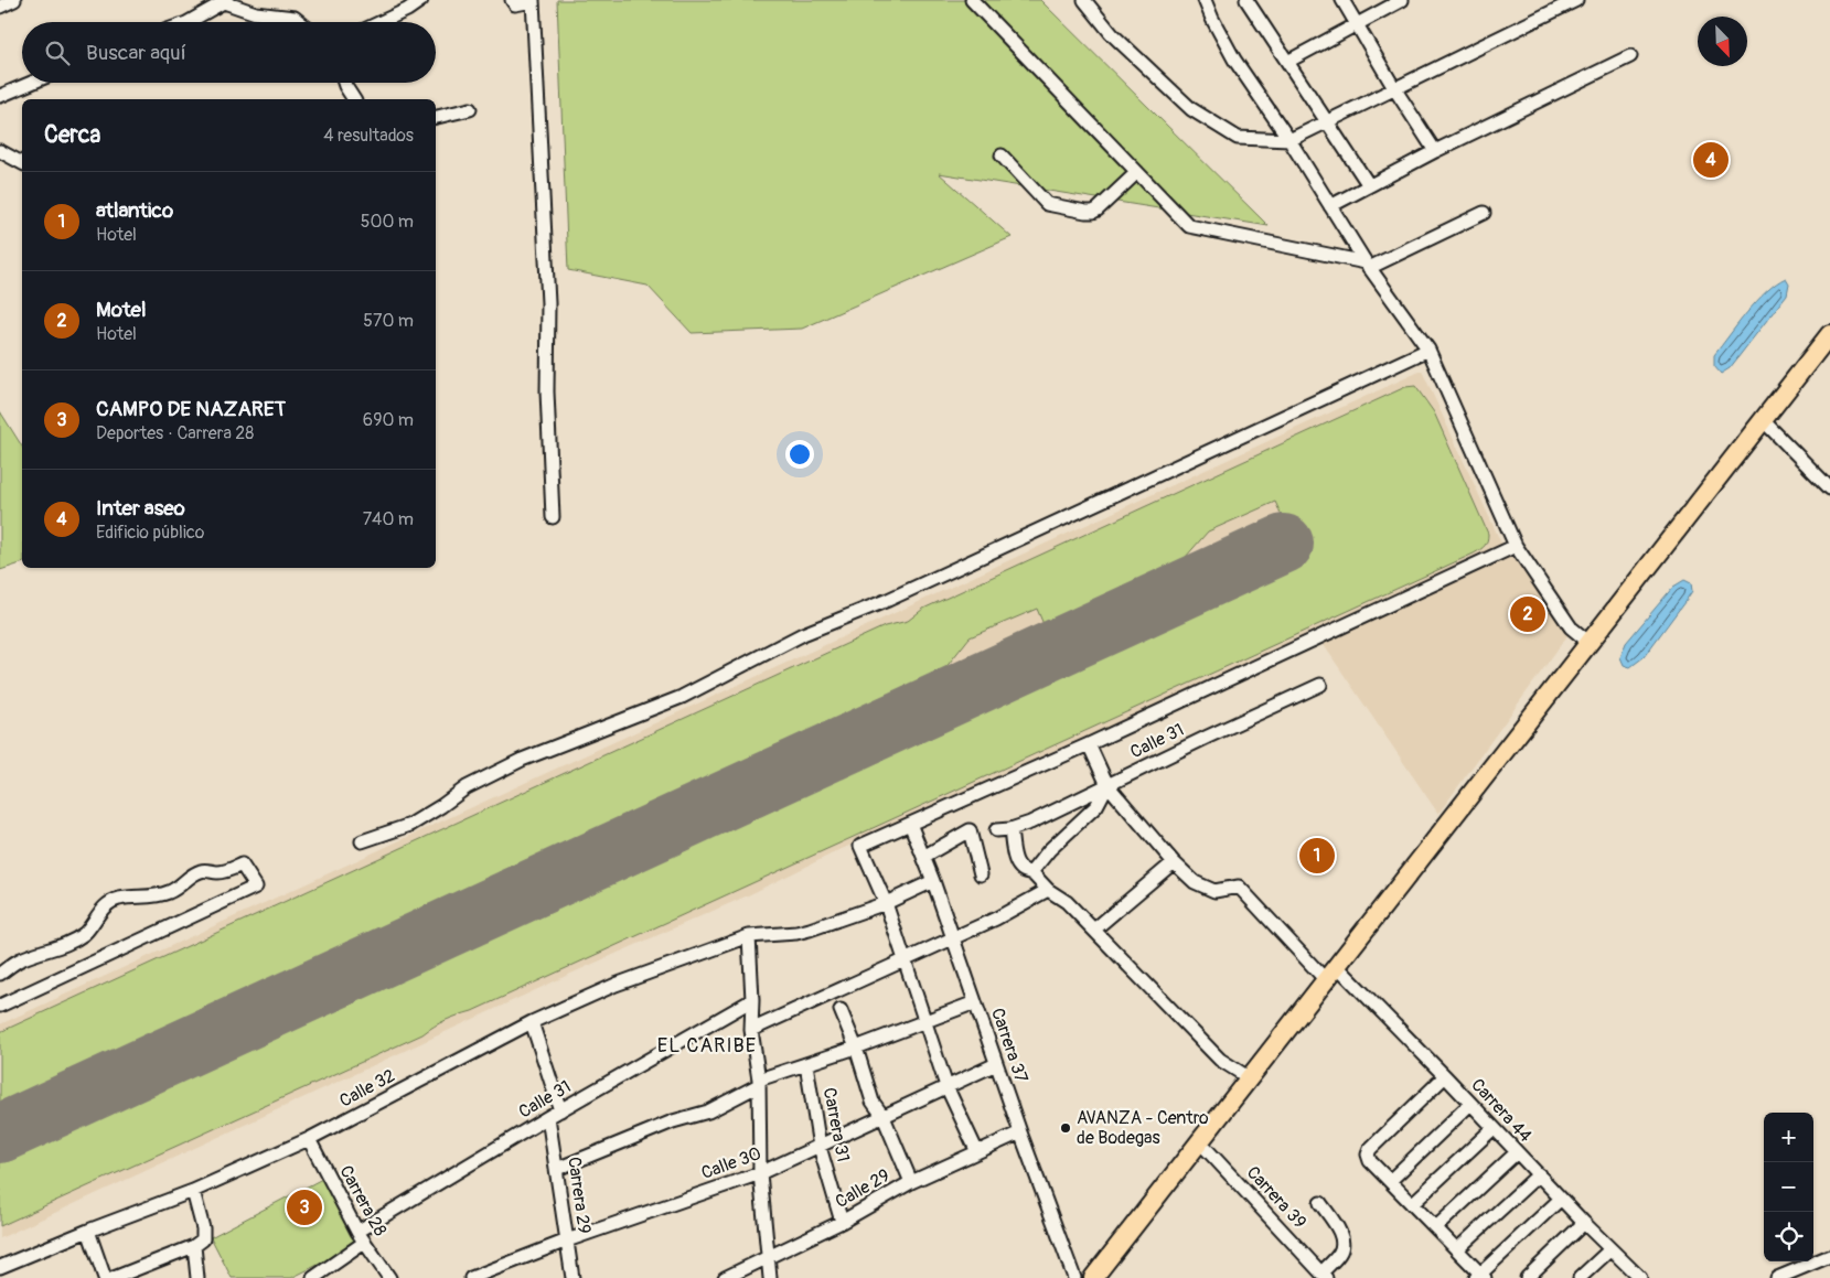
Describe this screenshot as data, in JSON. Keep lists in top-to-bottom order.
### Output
{
  "streets": {
    "street": [
      "Calle 31",
      "Carrera 37",
      "Calle 32",
      "Carrera 44",
      "Carrera 31",
      "Calle 30",
      "Calle 29",
      "Carrera 29",
      "Carrera 39",
      "Carrera 28"
    ]
  },
  "crossings": [
    ["Calle 31", "Carrera 29"],
    ["Calle 31", "Carrera 28"],
    ["Carrera 37", "Calle 32"],
    ["Carrera 37", "Calle 30"],
    ["Carrera 37", "Calle 29"],
    ["Calle 32", "Carrera 28"],
    ["Carrera 31", "Calle 30"],
    ["Carrera 31", "Calle 29"],
    ["Calle 30", "Carrera 29"]
  ],
  "districts": ["EL CARIBE"],
  "places": ["AVANZA - Centro de Bodegas"],
  "north": "bottom right",
  "page": {
    "search": "Buscar aquí",
    "heading": ["Cerca", "4 resultados"],
    "pins": [
      "4",
      "2",
      "1",
      "3"
    ],
    "list": [
      {
        "mark": "1",
        "name": "atlantico",
        "note": "Hotel",
        "value": "500 m"
      },
      {
        "mark": "2",
        "name": "Motel",
        "note": "Hotel",
        "value": "570 m"
      },
      {
        "mark": "3",
        "name": "CAMPO DE NAZARET",
        "note": "Deportes · Carrera 28",
        "value": "690 m"
      },
      {
        "mark": "4",
        "name": "Inter aseo",
        "note": "Edificio público",
        "value": "740 m"
      }
    ],
    "map_buttons": ["+", "−"]
  }
}
